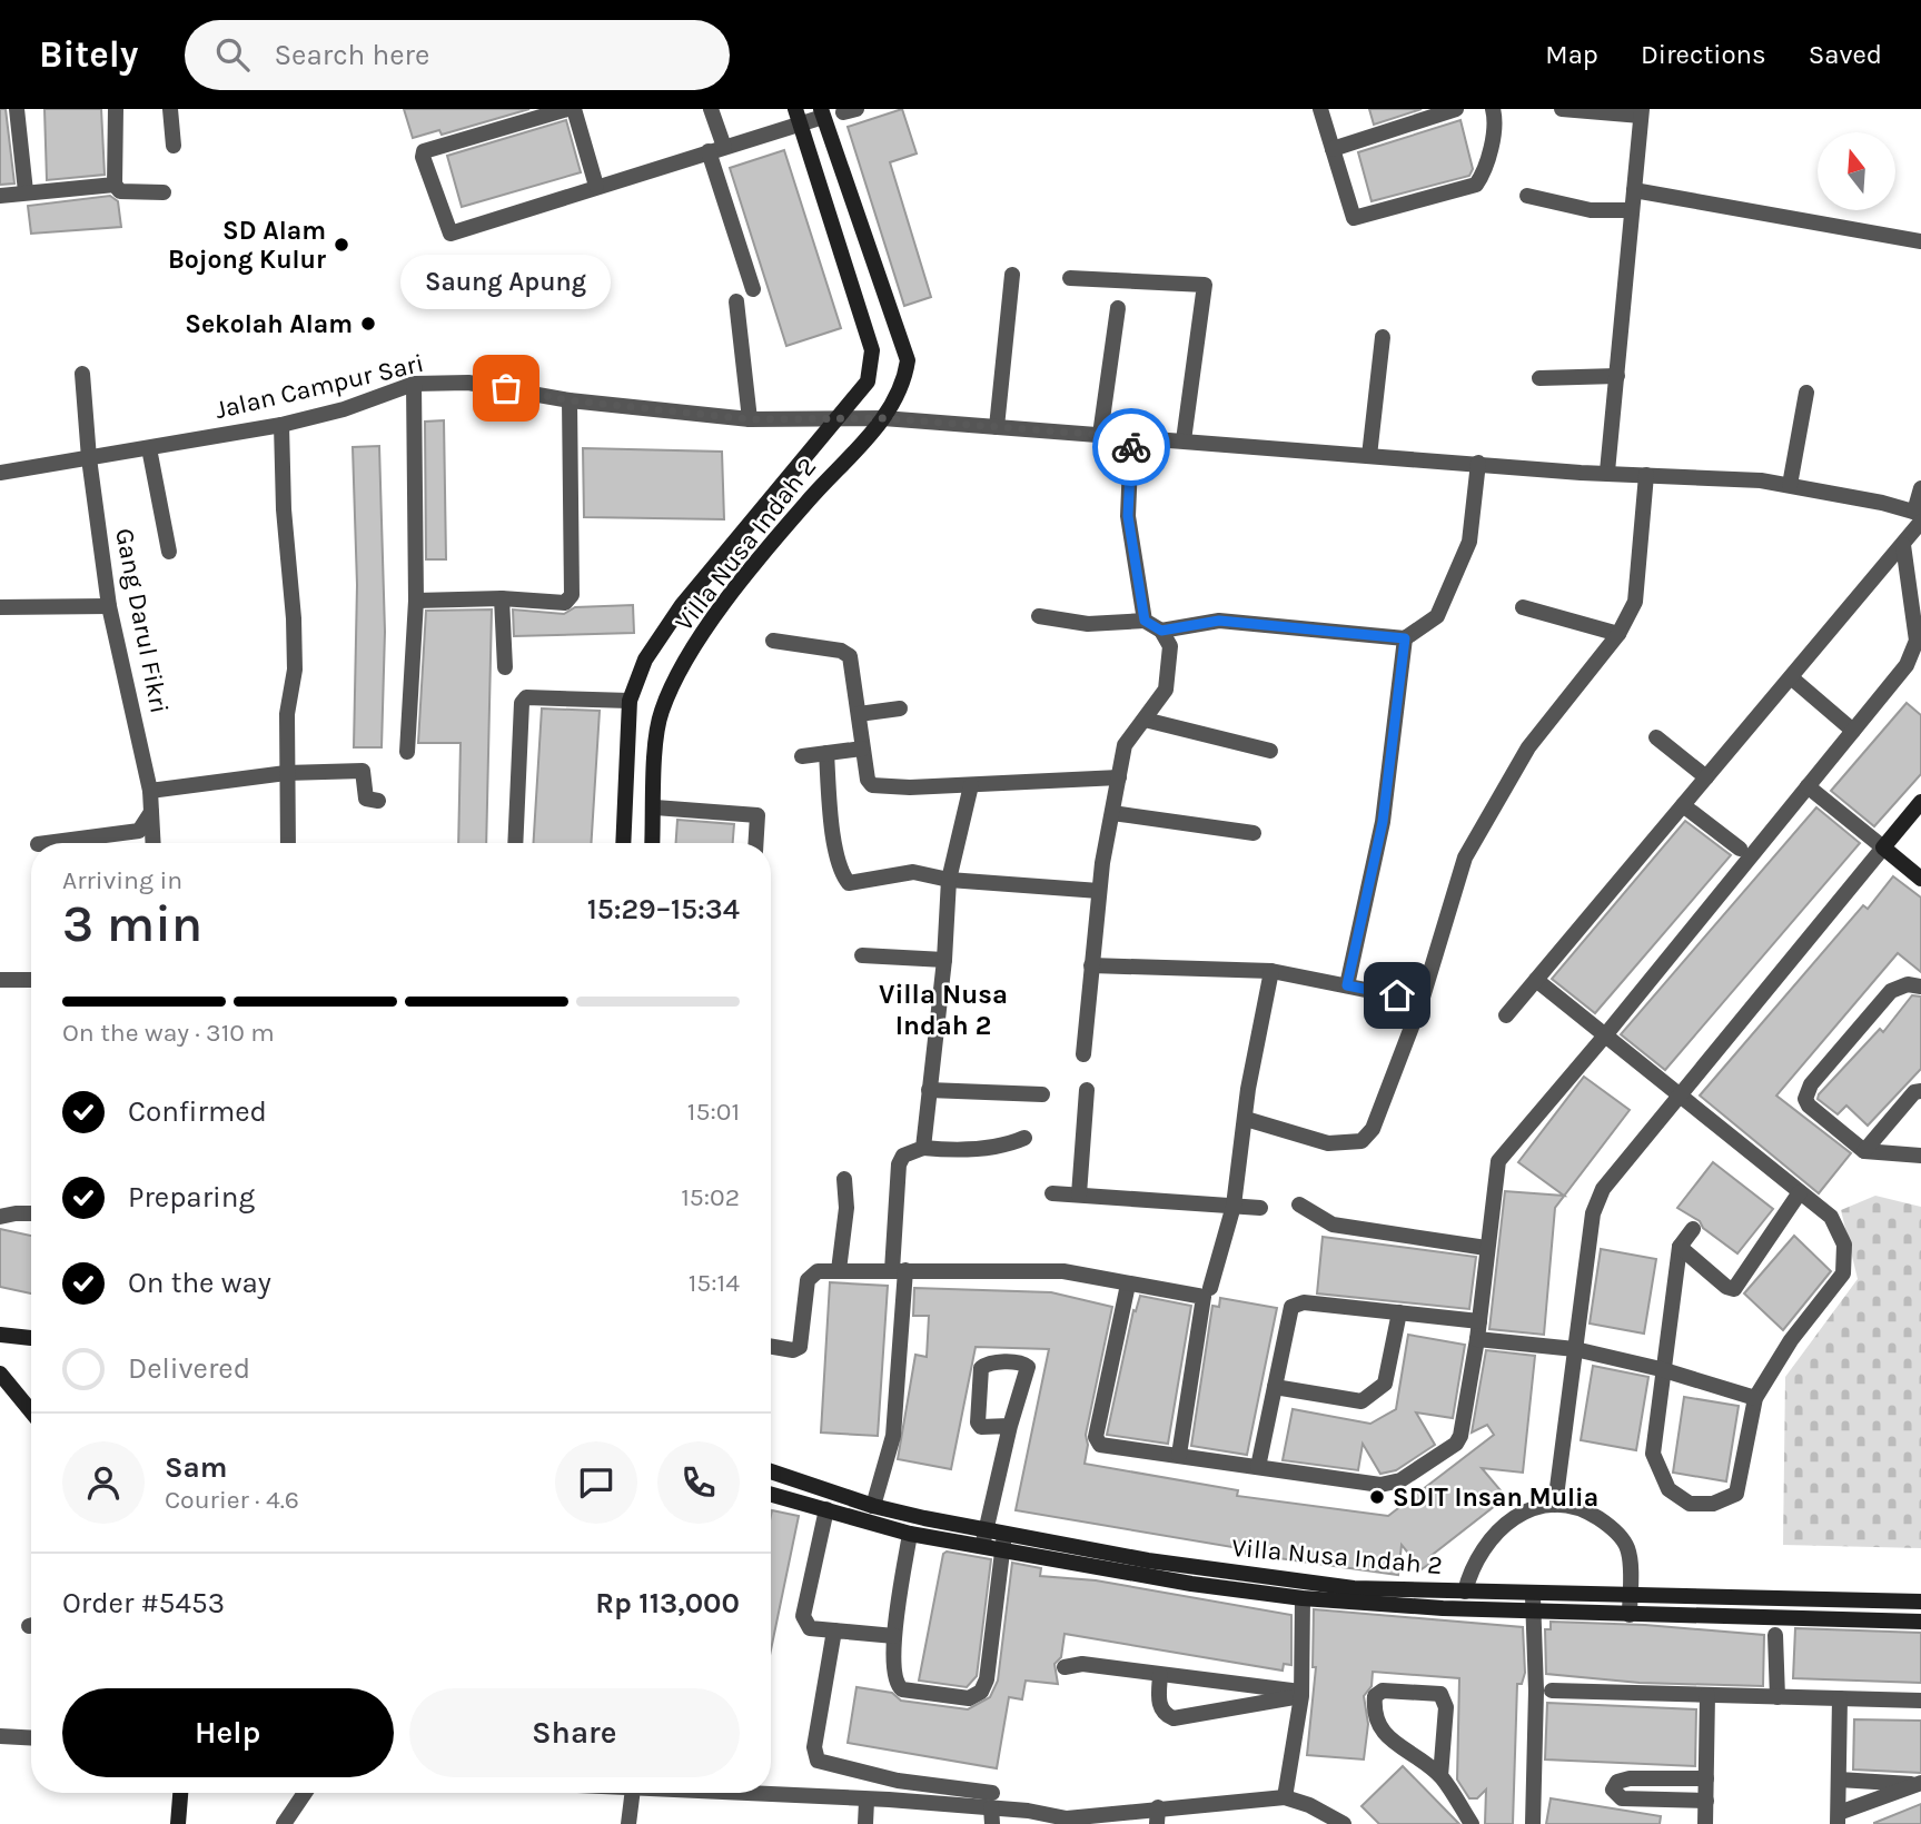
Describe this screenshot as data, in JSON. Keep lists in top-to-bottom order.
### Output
{
  "streets": {
    "main road": ["Villa Nusa Indah 2"],
    "street": ["Jalan Campur Sari", "Gang Darul Fikri"]
  },
  "crossings": [
    ["Jalan Campur Sari", "Villa Nusa Indah 2"],
    ["Jalan Campur Sari", "Gang Darul Fikri"]
  ],
  "districts": ["Villa Nusa Indah 2"],
  "places": [
    "SD Alam Bojong Kulur",
    "Sekolah Alam",
    "Saung Apung",
    "SDIT Insan Mulia"
  ],
  "north": "top",
  "page": {
    "header": "Bitely",
    "search": "Search here",
    "nav": ["Map", "Directions", "Saved"],
    "bubble": "Saung Apung",
    "heading": ["3 min", "Arriving in", "15:29–15:34"],
    "panel": [
      "Sam",
      "Courier · 4.6",
      "Order #5453",
      "Rp 113,000"
    ],
    "bar": "On the way · 310 m",
    "list": [
      ["Confirmed", "15:01"],
      ["Preparing", "15:02"],
      ["On the way", "15:14"],
      "Delivered"
    ],
    "buttons": ["Help", "Share"]
  }
}
